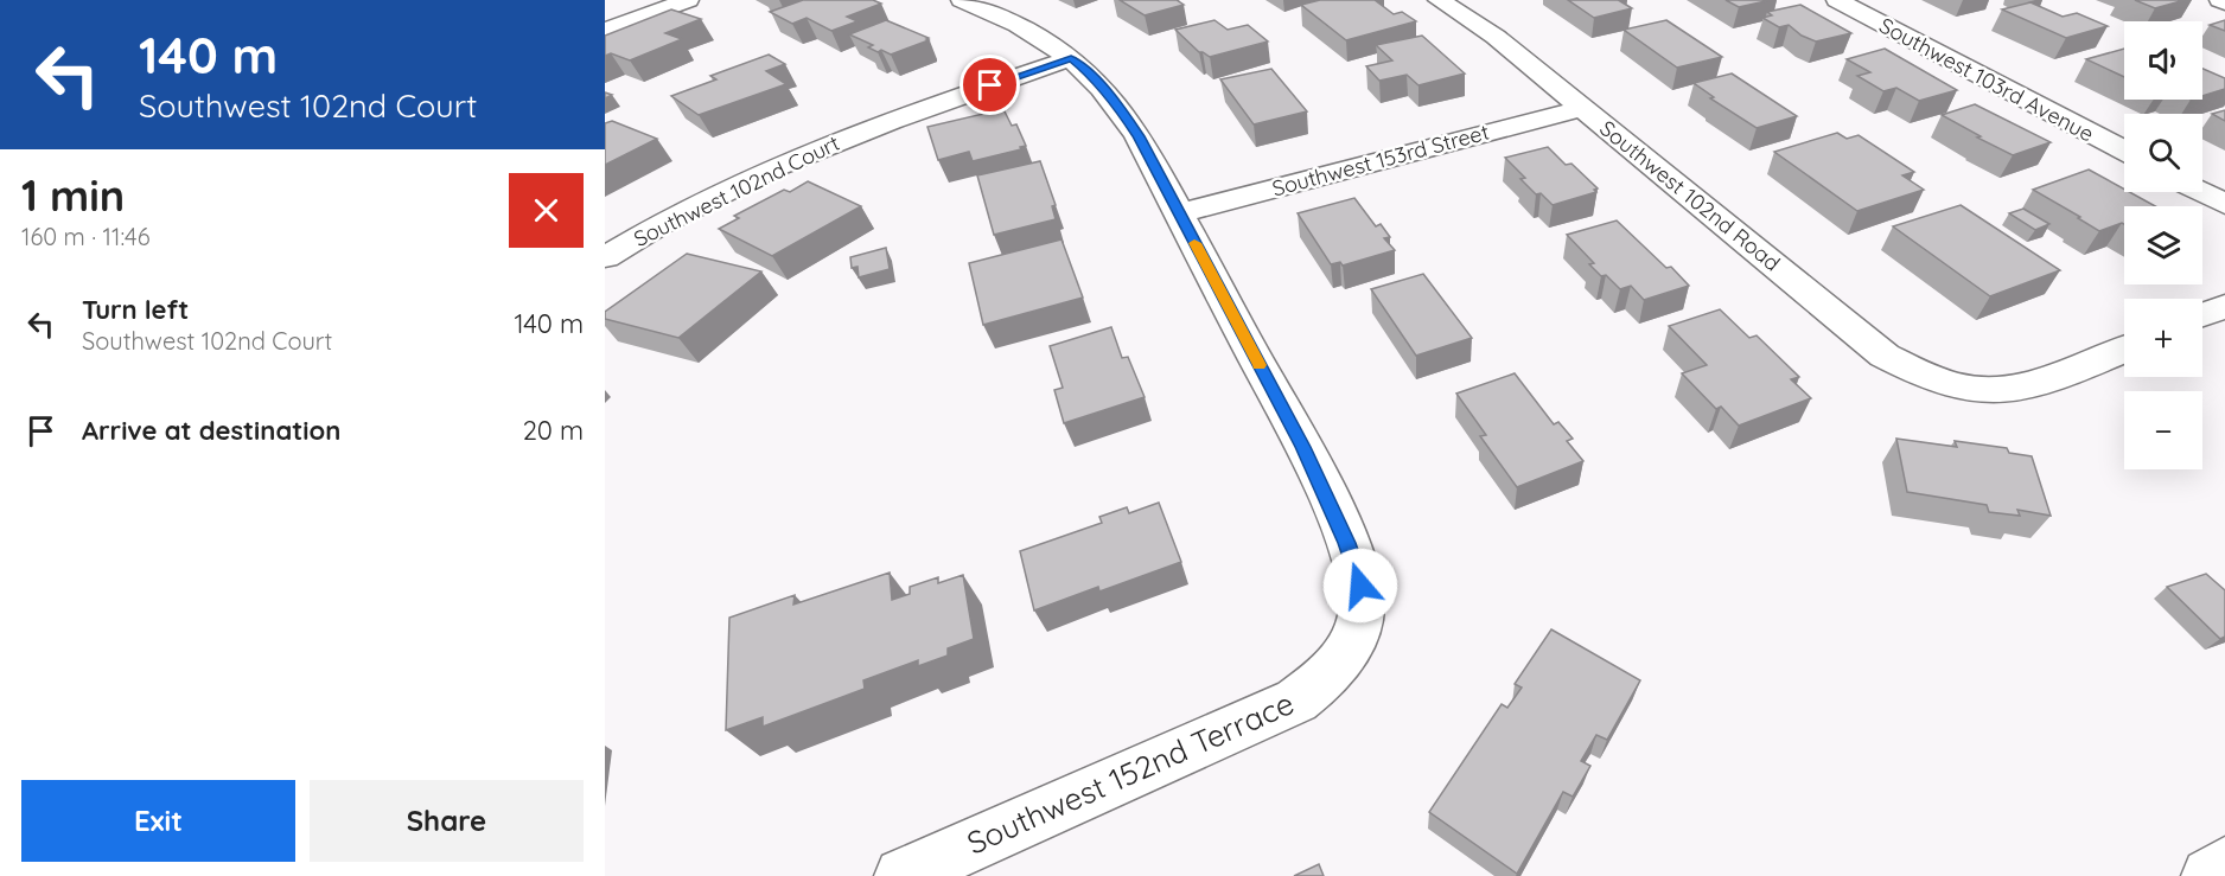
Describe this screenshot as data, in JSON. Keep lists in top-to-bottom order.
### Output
{
  "streets": {
    "street": [
      "Southwest 103rd Avenue",
      "Southwest 153rd Street",
      "Southwest 102nd Court",
      "Southwest 102nd Road",
      "Southwest 152nd Terrace"
    ]
  },
  "crossings": [
    ["Southwest 153rd Street", "Southwest 102nd Road"],
    ["Southwest 153rd Street", "Southwest 152nd Terrace"]
  ],
  "page": {
    "turn": ["140 m", "Southwest 102nd Court"],
    "map_buttons": ["+", "−"],
    "heading": ["1 min", "160 m · 11:46"],
    "list": [
      {
        "name": "Turn left",
        "note": "Southwest 102nd Court",
        "value": "140 m"
      },
      {
        "name": "Arrive at destination",
        "value": "20 m"
      }
    ],
    "buttons": ["Exit", "Share"]
  }
}
